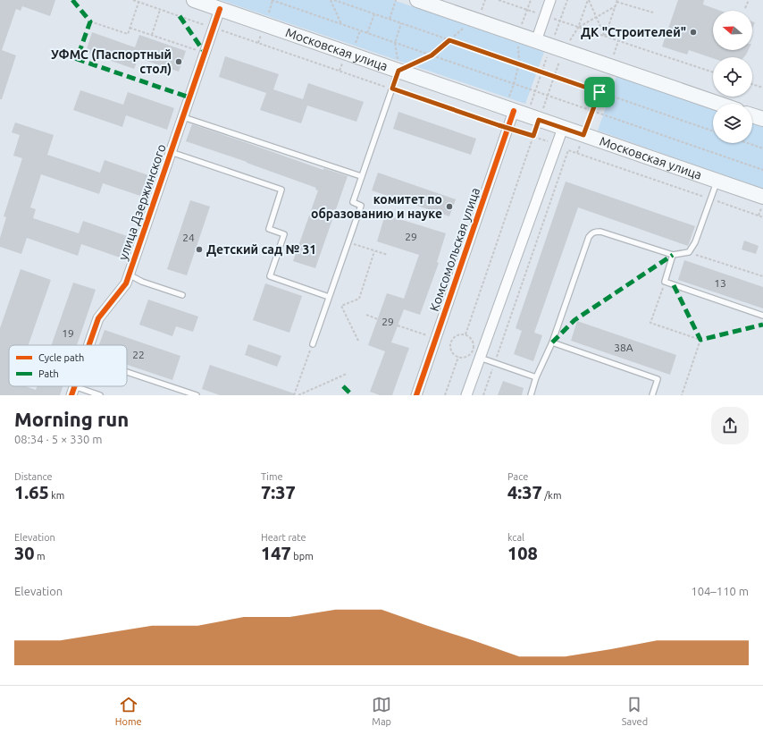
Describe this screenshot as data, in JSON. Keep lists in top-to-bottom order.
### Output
{
  "streets": {
    "main road": ["Московская улица"],
    "street": ["улица Дзержинского", "Комсомольская улица"]
  },
  "crossings": [
    ["Московская улица", "улица Дзержинского"],
    ["Московская улица", "Комсомольская улица"]
  ],
  "places": [
    "ДК \"Строителей\"",
    "УФМС (Паспортный стол)",
    "комитет по образованию и науке",
    "Детский сад № 31"
  ],
  "house_numbers": [
    "29",
    "24",
    "13",
    "29",
    "19",
    "38А",
    "22"
  ],
  "legend": ["Cycle path", "Path"],
  "north": "left",
  "page": {
    "heading": ["Morning run", "08:34 · 5 × 330 m"],
    "stats": [
      ["Distance", "1.65 km"],
      ["Time", "7:37"],
      ["Pace", "4:37 /km"],
      ["Elevation", "30 m"],
      ["Heart rate", "147 bpm"],
      ["kcal", "108"]
    ],
    "chart": ["Elevation", "104–110 m"],
    "tabs": ["Home", "Map", "Saved"]
  }
}
